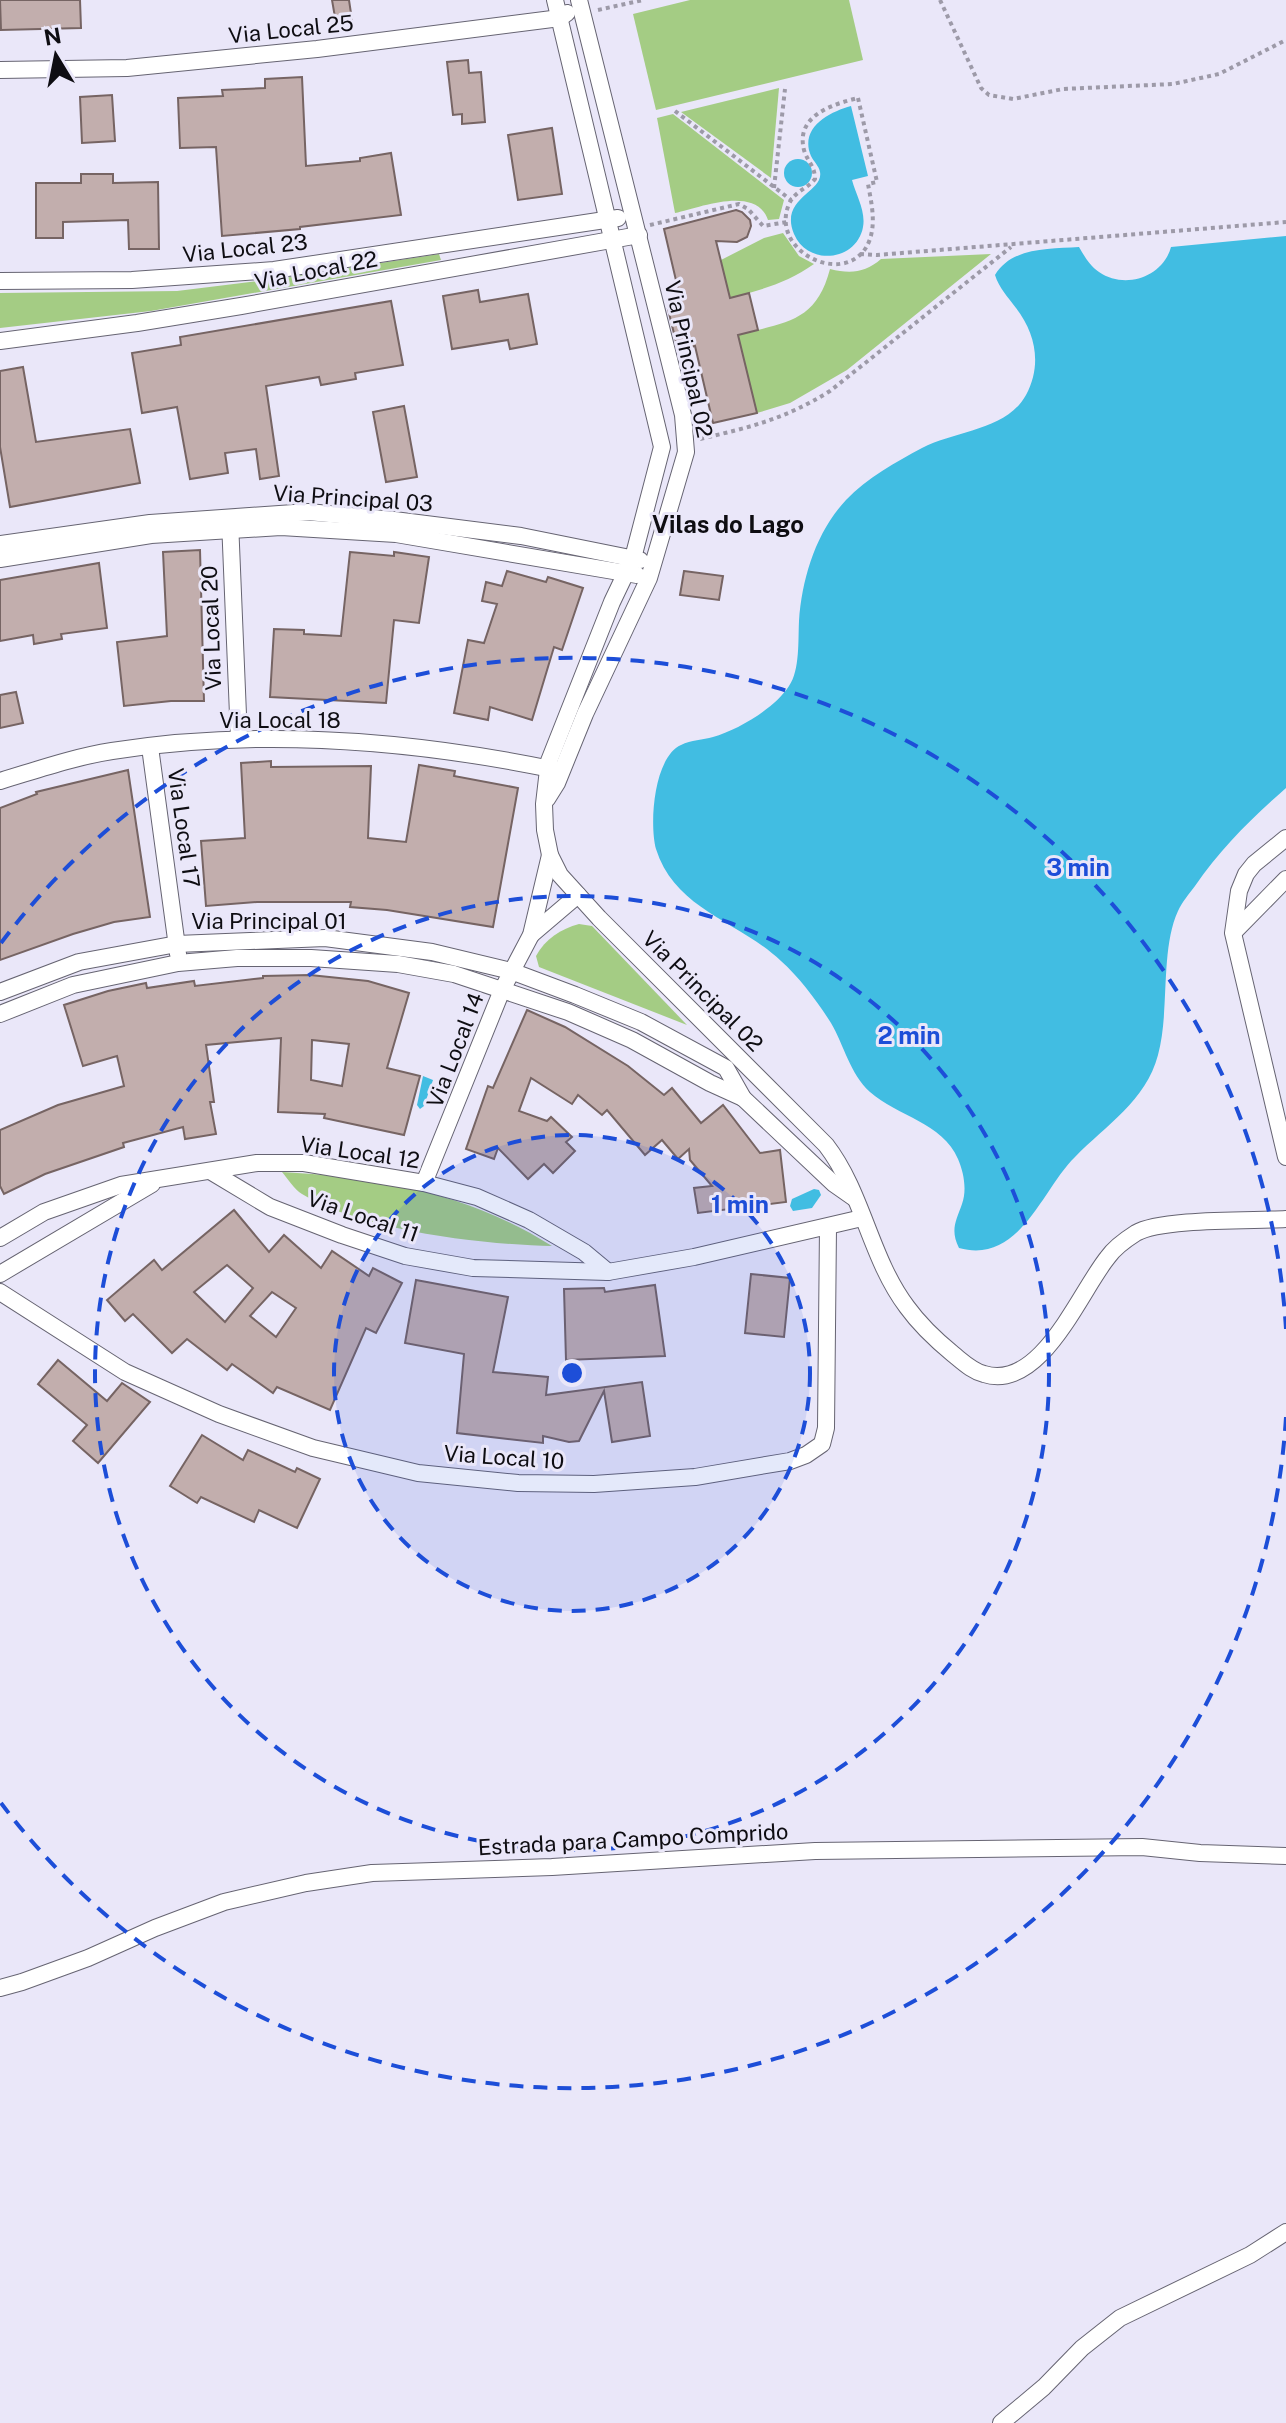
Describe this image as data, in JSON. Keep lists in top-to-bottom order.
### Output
{
  "streets": {
    "street": [
      "Via Local 25",
      "Via Local 23",
      "Via Local 22",
      "Via Principal 02",
      "Via Principal 03",
      "Via Local 20",
      "Via Local 18",
      "Via Local 17",
      "Via Principal 01",
      "Via Local 14",
      "Via Local 12",
      "Via Local 11",
      "Via Local 10",
      "Estrada para Campo Comprido"
    ]
  },
  "crossings": [
    ["Via Local 25", "Via Principal 02"],
    ["Via Local 23", "Via Local 22"],
    ["Via Local 23", "Via Principal 02"],
    ["Via Local 22", "Via Principal 02"],
    ["Via Principal 02", "Via Principal 03"],
    ["Via Principal 02", "Via Local 18"],
    ["Via Principal 02", "Via Principal 01"],
    ["Via Principal 02", "Via Local 14"],
    ["Via Principal 03", "Via Local 20"],
    ["Via Local 20", "Via Local 18"],
    ["Via Local 18", "Via Local 17"],
    ["Via Local 17", "Via Principal 01"],
    ["Via Principal 01", "Via Local 14"],
    ["Via Principal 01", "Via Local 11"],
    ["Via Local 14", "Via Local 12"],
    ["Via Local 12", "Via Local 11"],
    ["Via Local 11", "Via Local 10"]
  ],
  "districts": ["Vilas do Lago"],
  "north": "top",
  "rings": ["3 min", "2 min", "1 min"]
}
